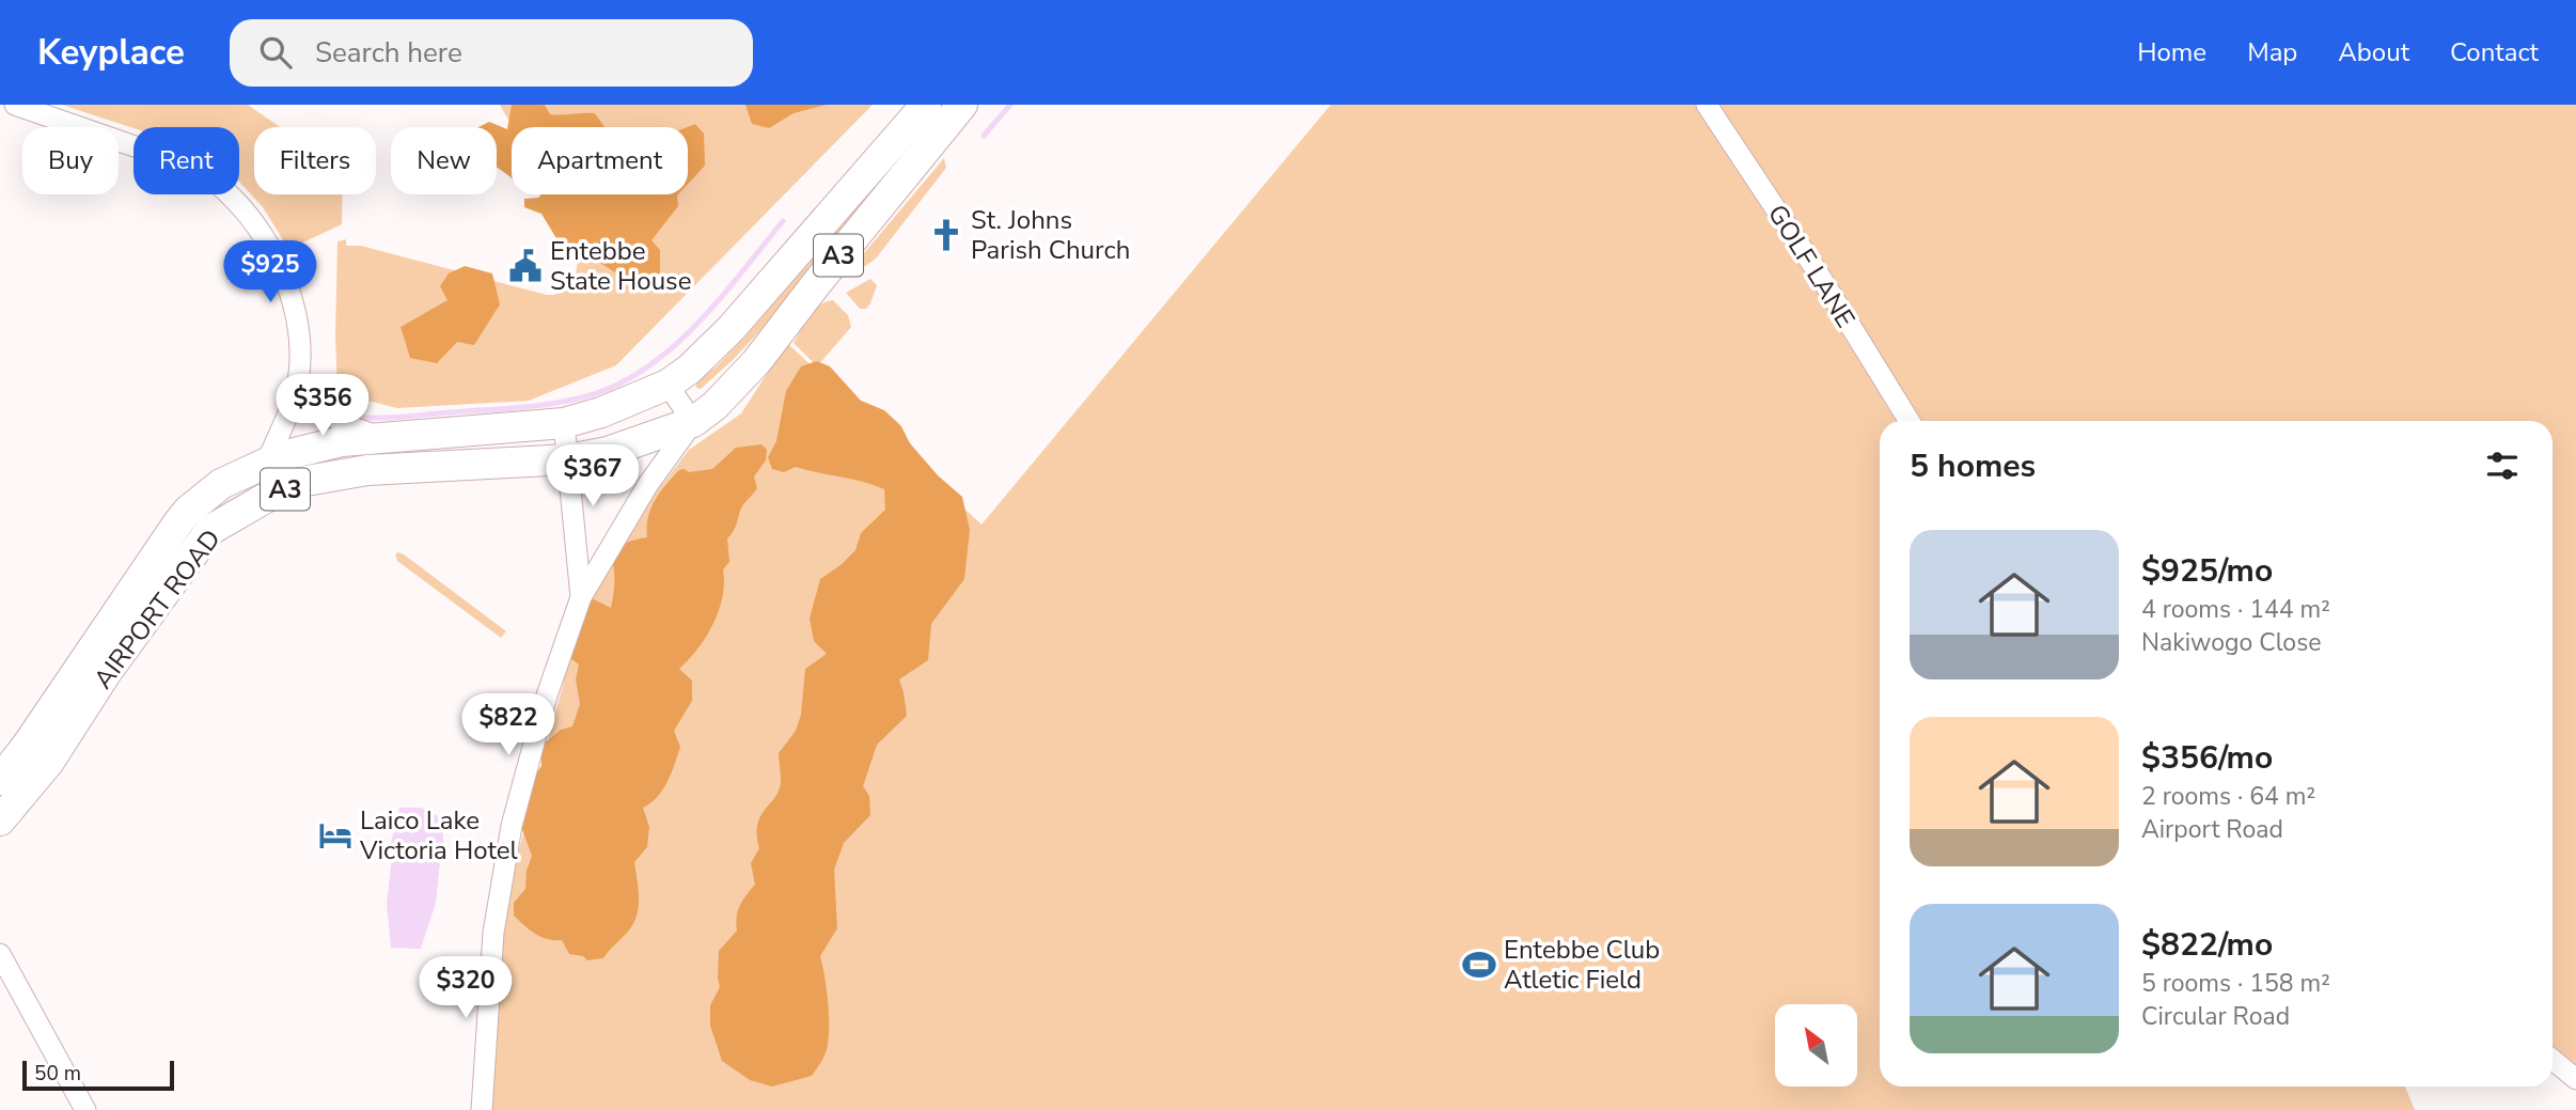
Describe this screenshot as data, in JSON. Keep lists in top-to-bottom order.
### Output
{
  "streets": {
    "highway": ["A3", "AIRPORT ROAD"],
    "street": ["GOLF LANE"]
  },
  "crossings": [
    ["A3", "AIRPORT ROAD"]
  ],
  "places": {
    "church": ["St. Johns Parish Church"],
    "public building": ["Entebbe State House"],
    "hotel": ["Laico Lake Victoria Hotel"],
    "sports": ["Entebbe Club Atletic Field"]
  },
  "scale_bar": "50 m",
  "north": "top left",
  "page": {
    "header": "Keyplace",
    "search": "Search here",
    "nav": [
      "Home",
      "Map",
      "About",
      "Contact"
    ],
    "chip": [
      "Buy",
      "Rent",
      "Filters",
      "New",
      "Apartment"
    ],
    "price": [
      "$925",
      "$356",
      "$367",
      "$822",
      "$320"
    ],
    "heading": "5 homes",
    "list": [
      {
        "name": "$925/mo",
        "note": "4 rooms · 144 m² · Nakiwogo Close"
      },
      {
        "name": "$356/mo",
        "note": "2 rooms · 64 m² · Airport Road"
      },
      {
        "name": "$822/mo",
        "note": "5 rooms · 158 m² · Circular Road"
      }
    ],
    "scale": "50 m"
  }
}
